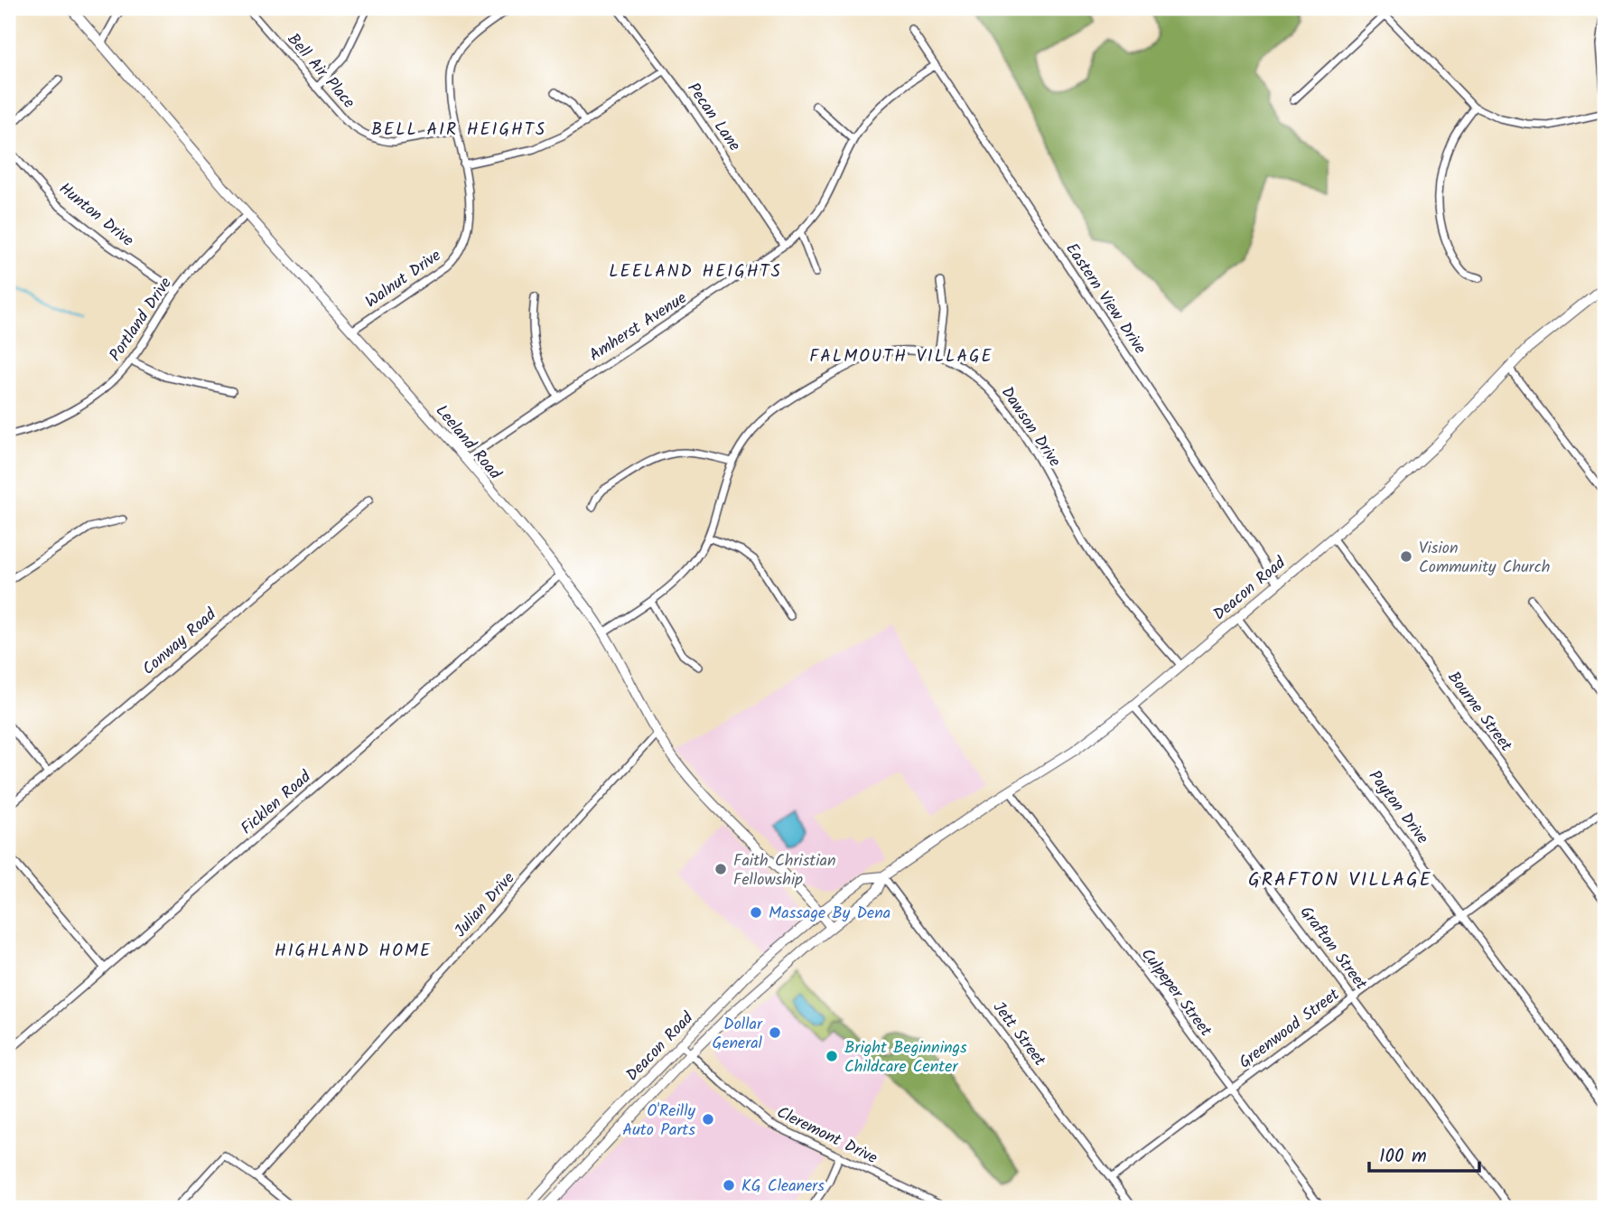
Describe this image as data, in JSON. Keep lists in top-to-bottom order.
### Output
{
  "streets": {
    "main road": ["Leeland Road", "Deacon Road"],
    "street": [
      "Bell Air Place",
      "Pecan Lane",
      "Hunton Drive",
      "Walnut Drive",
      "Eastern View Drive",
      "Portland Drive",
      "Amherst Avenue",
      "Dawson Drive",
      "Conway Road",
      "Bourne Street",
      "Ficklen Road",
      "Payton Drive",
      "Julian Drive",
      "Grafton Street",
      "Culpeper Street",
      "Greenwood Street",
      "Jett Street",
      "Cleremont Drive"
    ]
  },
  "crossings": [
    ["Bell Air Place", "Walnut Drive"],
    ["Pecan Lane", "Amherst Avenue"],
    ["Hunton Drive", "Portland Drive"],
    ["Walnut Drive", "Leeland Road"],
    ["Eastern View Drive", "Amherst Avenue"],
    ["Eastern View Drive", "Deacon Road"],
    ["Portland Drive", "Leeland Road"],
    ["Amherst Avenue", "Leeland Road"],
    ["Dawson Drive", "Leeland Road"],
    ["Dawson Drive", "Deacon Road"],
    ["Leeland Road", "Deacon Road"],
    ["Leeland Road", "Ficklen Road"],
    ["Leeland Road", "Julian Drive"],
    ["Deacon Road", "Bourne Street"],
    ["Deacon Road", "Payton Drive"],
    ["Deacon Road", "Grafton Street"],
    ["Deacon Road", "Culpeper Street"],
    ["Deacon Road", "Jett Street"],
    ["Deacon Road", "Cleremont Drive"],
    ["Bourne Street", "Greenwood Street"],
    ["Payton Drive", "Greenwood Street"],
    ["Grafton Street", "Greenwood Street"],
    ["Culpeper Street", "Greenwood Street"],
    ["Greenwood Street", "Jett Street"]
  ],
  "districts": [
    "BELL AIR HEIGHTS",
    "LEELAND HEIGHTS",
    "FALMOUTH VILLAGE",
    "GRAFTON VILLAGE",
    "HIGHLAND HOME"
  ],
  "places": [
    "Vision Community Church",
    "Faith Christian Fellowship",
    "Massage By Dena",
    "Dollar General",
    "Bright Beginnings Childcare Center",
    "O'Reilly Auto Parts",
    "KG Cleaners"
  ],
  "scale_bar": "100 m"
}
